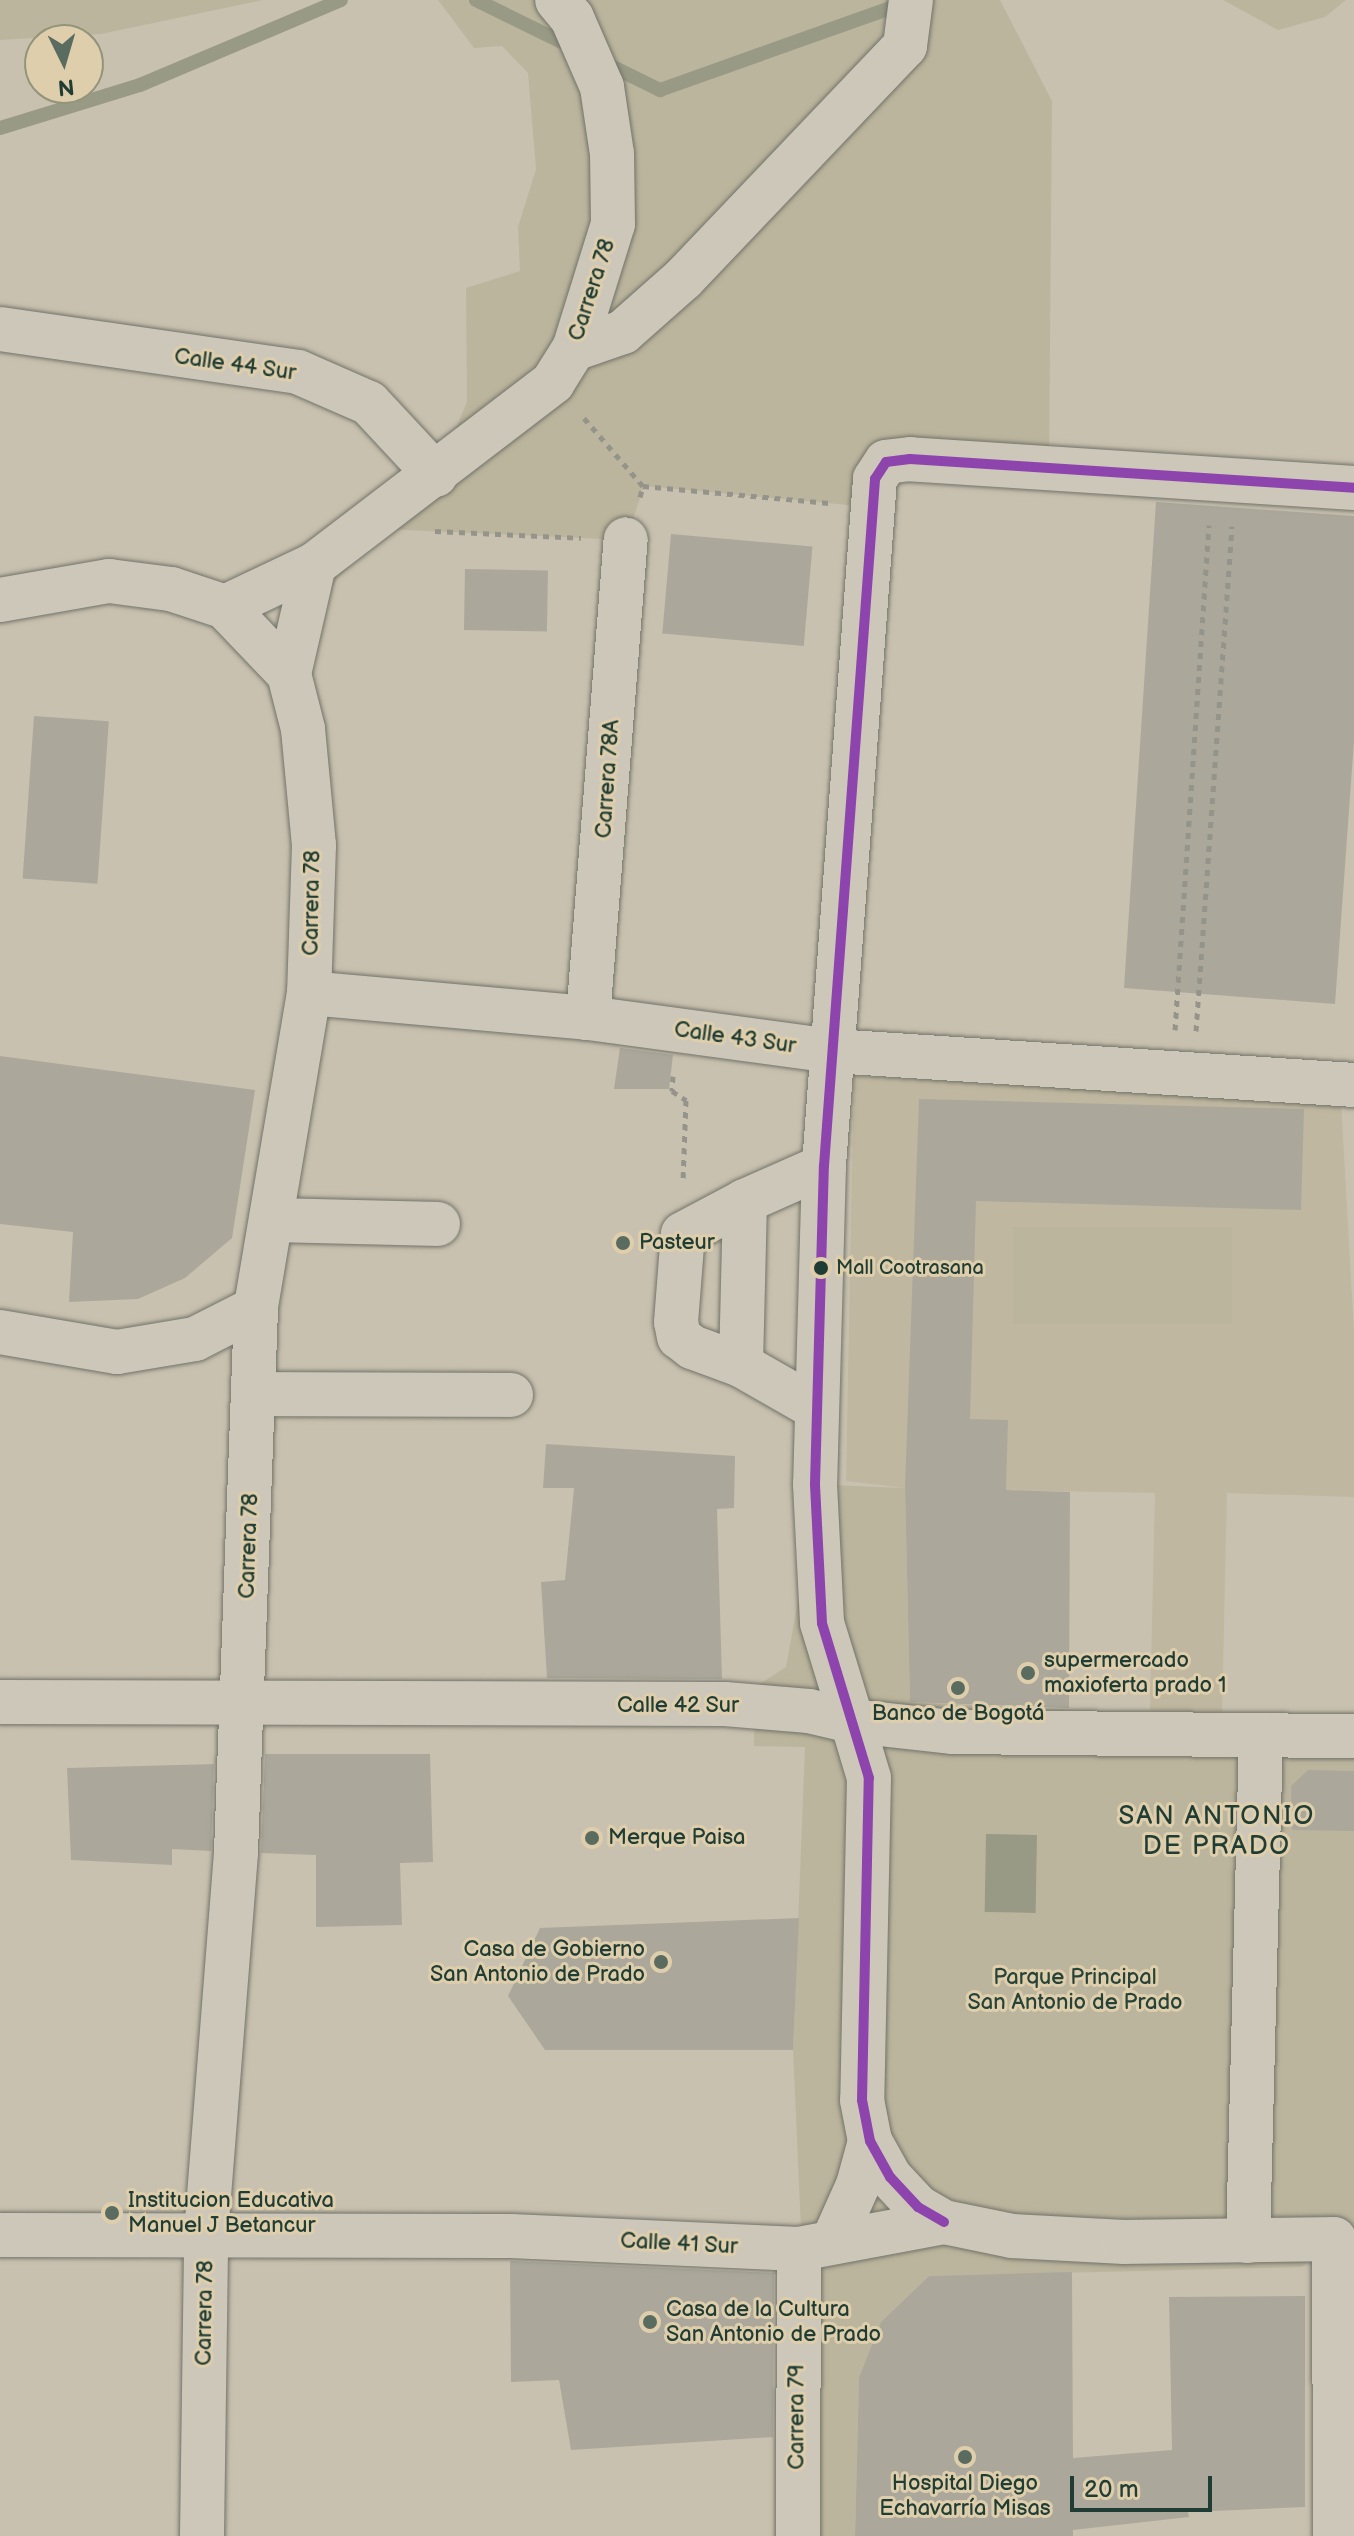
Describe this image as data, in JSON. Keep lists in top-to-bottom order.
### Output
{
  "streets": {
    "street": [
      "Carrera 78",
      "Calle 44 Sur",
      "Carrera 78A",
      "Calle 43 Sur",
      "Calle 42 Sur",
      "Calle 41 Sur",
      "Carrera 79"
    ]
  },
  "crossings": [
    ["Carrera 78", "Calle 43 Sur"],
    ["Carrera 78", "Calle 42 Sur"],
    ["Carrera 78", "Calle 41 Sur"],
    ["Carrera 78A", "Calle 43 Sur"],
    ["Calle 43 Sur", "Carrera 79"],
    ["Calle 42 Sur", "Carrera 79"],
    ["Calle 41 Sur", "Carrera 79"]
  ],
  "districts": ["SAN ANTONIO DE PRADO"],
  "parks": ["Parque Principal San Antonio de Prado"],
  "places": [
    "Pasteur",
    "Mall Cootrasana",
    "supermercado maxioferta prado 1",
    "Banco de Bogotá",
    "Merque Paisa",
    "Casa de Gobierno San Antonio de Prado",
    "Institucion Educativa Manuel J Betancur",
    "Casa de la Cultura San Antonio de Prado",
    "Hospital Diego Echavarría Misas"
  ],
  "scale_bar": "20 m",
  "north": "bottom"
}
